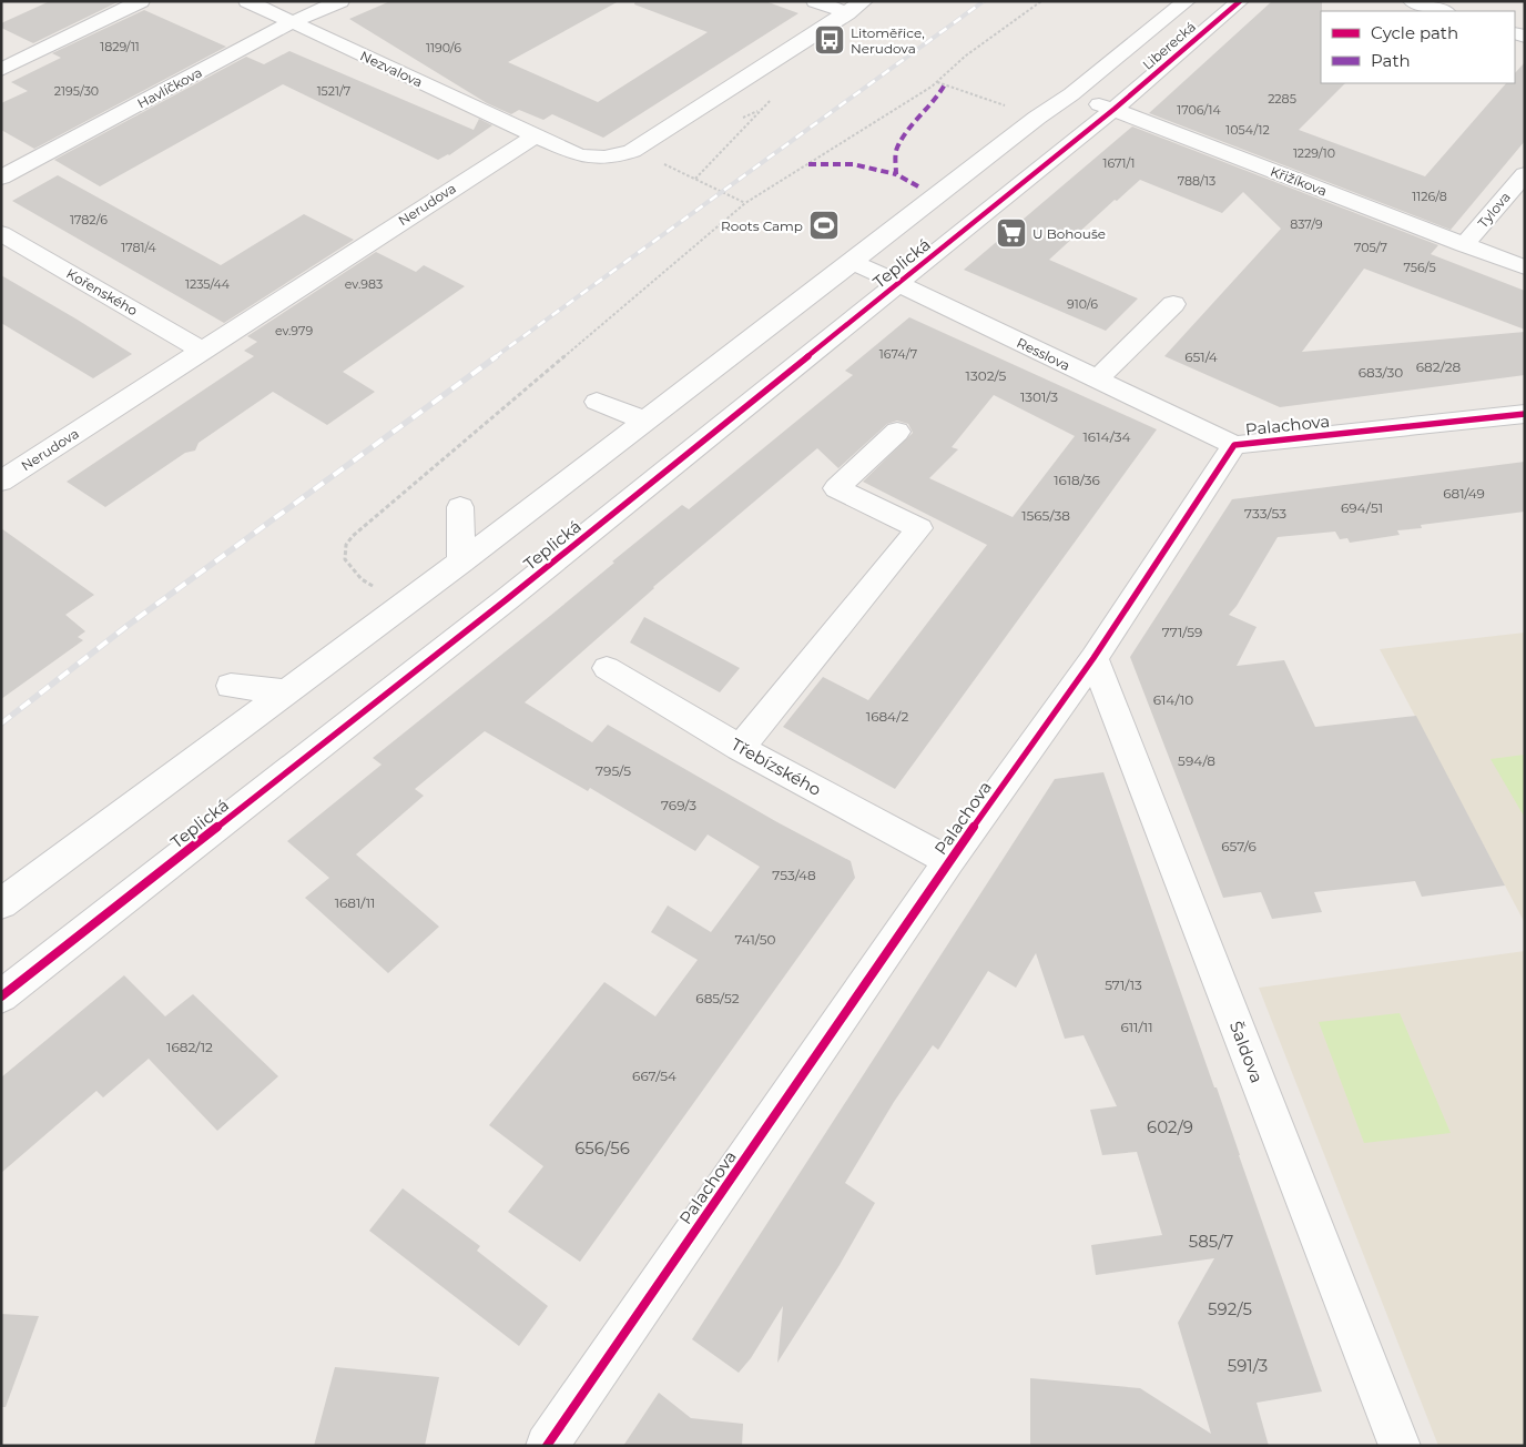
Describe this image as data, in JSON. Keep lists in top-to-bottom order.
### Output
{
  "streets": {
    "street": [
      "Liberecká",
      "Nezvalova",
      "Havlíčkova",
      "Křižíkova",
      "Nerudova",
      "Tylova",
      "Teplická",
      "Kořenského",
      "Resslova",
      "Palachova",
      "Třebízského",
      "Šaldova"
    ]
  },
  "crossings": [
    ["Liberecká", "Křižíkova"],
    ["Liberecká", "Teplická"],
    ["Nezvalova", "Havlíčkova"],
    ["Nezvalova", "Nerudova"],
    ["Křižíkova", "Tylova"],
    ["Křižíkova", "Teplická"],
    ["Nerudova", "Kořenského"],
    ["Teplická", "Resslova"],
    ["Resslova", "Palachova"],
    ["Palachova", "Třebízského"],
    ["Palachova", "Šaldova"]
  ],
  "places": {
    "bus stop": ["Litoměřice, Nerudova"],
    "sports": ["Roots Camp"],
    "supermarket": ["U Bohouše"]
  },
  "house_numbers": [
    "1829/11",
    "1190/6",
    "2195/30",
    "1521/7",
    "2285",
    "1706/14",
    "1054/12",
    "1229/10",
    "1671/1",
    "788/13",
    "1126/8",
    "1782/6",
    "837/9",
    "1781/4",
    "705/7",
    "756/5",
    "1235/44",
    "ev.983",
    "910/6",
    "ev.979",
    "1674/7",
    "651/4",
    "682/28",
    "683/30",
    "1302/5",
    "1301/3",
    "1614/34",
    "1618/36",
    "681/49",
    "694/51",
    "733/53",
    "1565/38",
    "771/59",
    "614/10",
    "1684/2",
    "594/8",
    "795/5",
    "769/3",
    "657/6",
    "753/48",
    "1681/11",
    "741/50",
    "571/13",
    "685/52",
    "611/11",
    "1682/12",
    "667/54",
    "602/9",
    "656/56",
    "585/7",
    "592/5",
    "591/3"
  ],
  "legend": ["Cycle path", "Path"]
}
